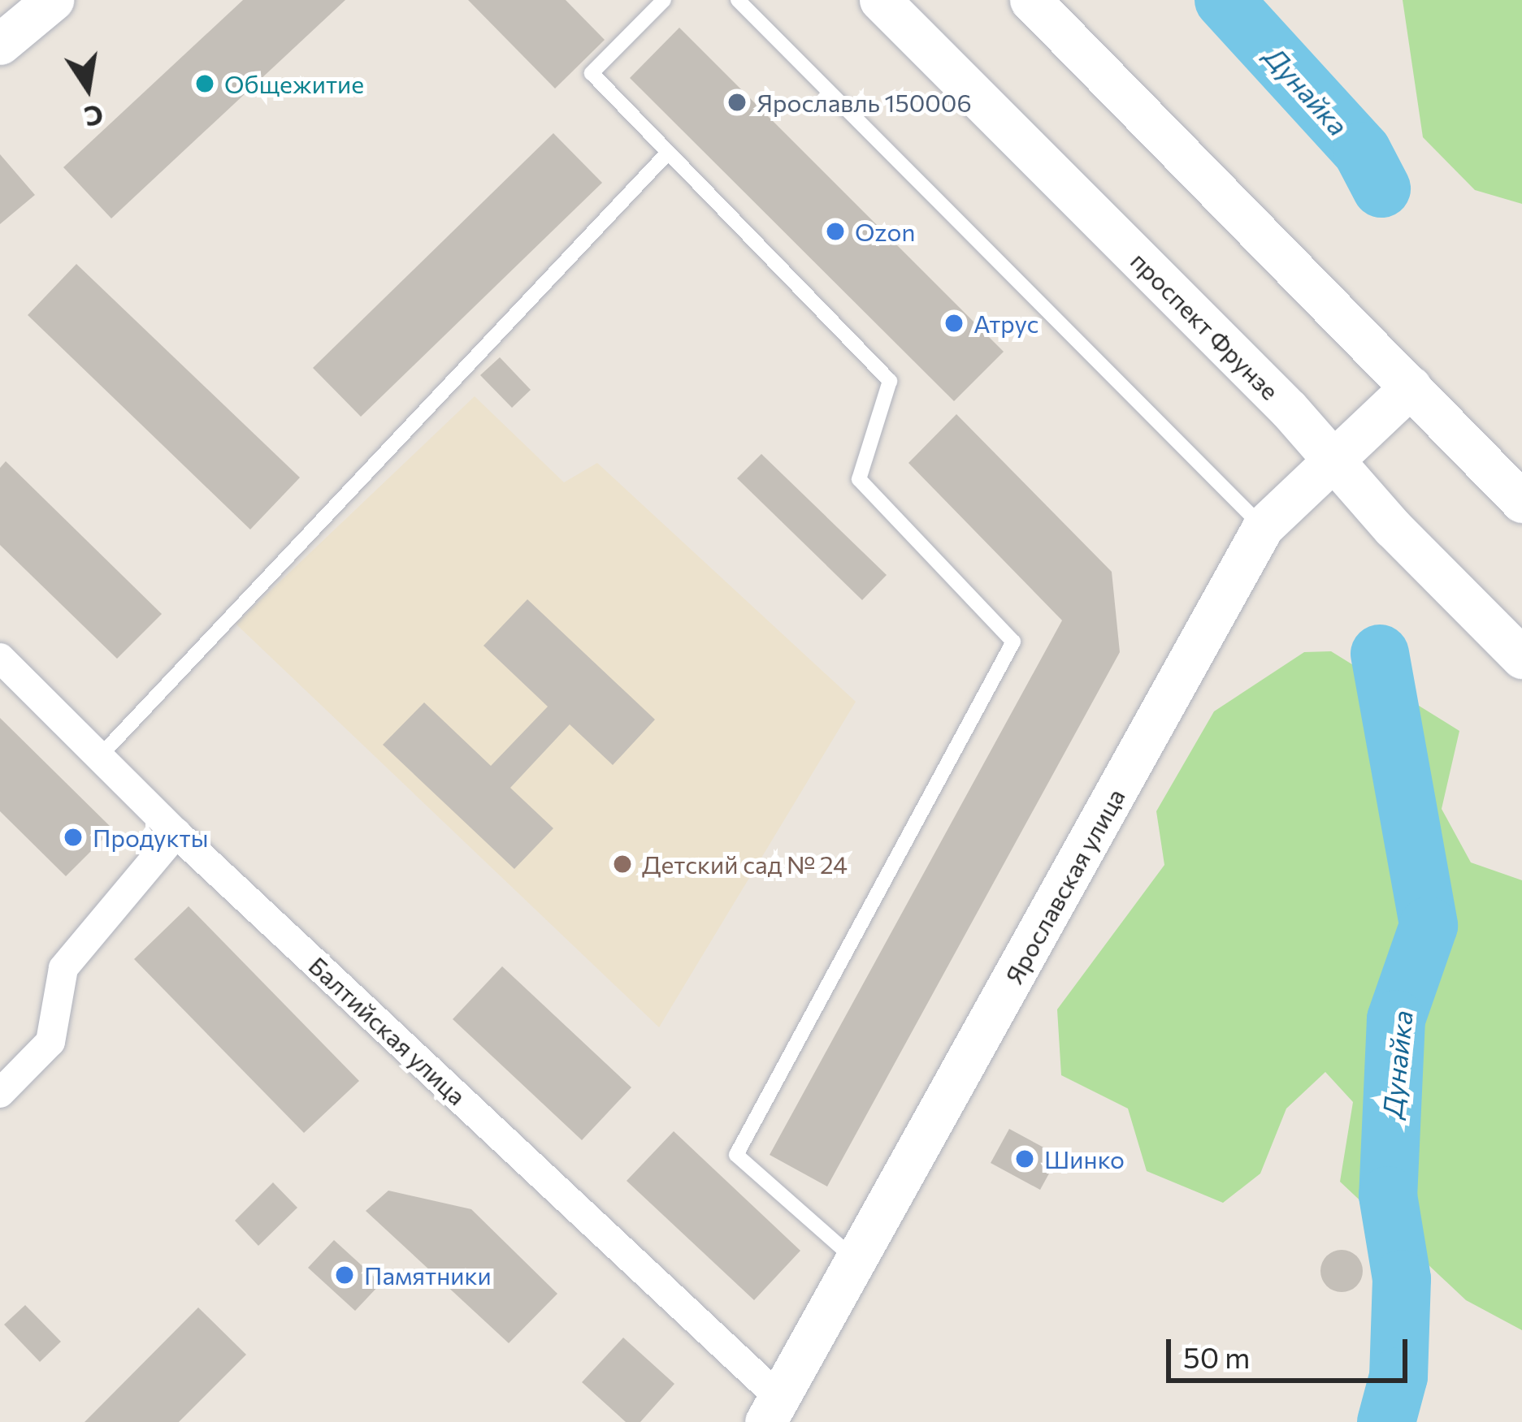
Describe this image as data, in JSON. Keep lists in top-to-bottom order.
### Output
{
  "streets": {
    "main road": ["проспект Фрунзе", "Ярославская улица"],
    "street": ["Балтийская улица"]
  },
  "crossings": [
    ["проспект Фрунзе", "Ярославская улица"],
    ["Ярославская улица", "Балтийская улица"]
  ],
  "water": ["Дунайка"],
  "places": [
    "Общежитие",
    "Ярославль 150006",
    "Ozon",
    "Атрус",
    "Продукты",
    "Детский сад № 24",
    "Шинко",
    "Памятники"
  ],
  "scale_bar": "50 m",
  "north": "bottom"
}
